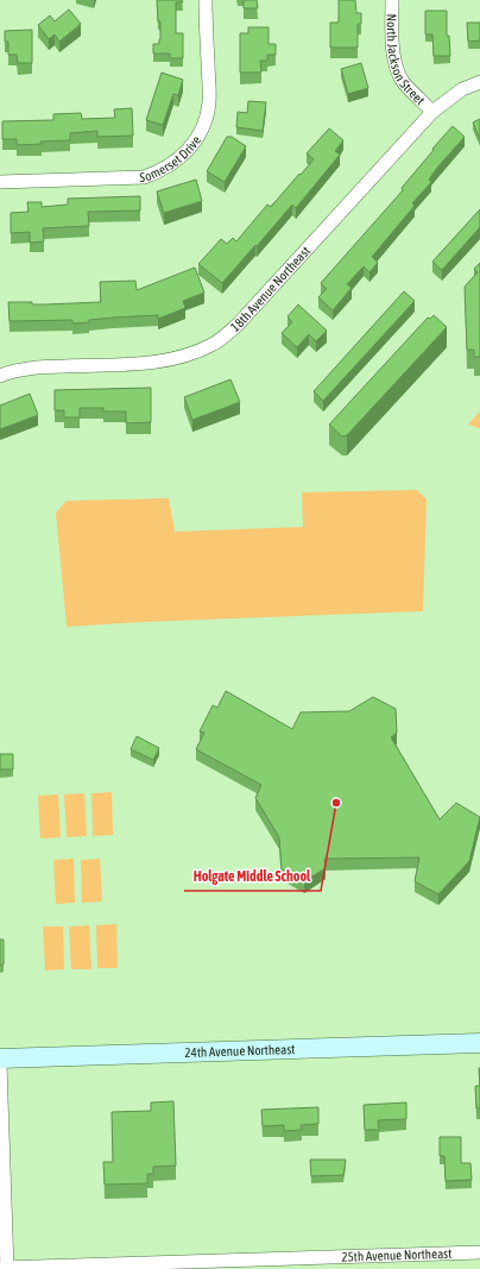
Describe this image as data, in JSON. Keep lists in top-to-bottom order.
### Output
{
  "streets": {
    "main road": ["24th Avenue Northeast"],
    "street": [
      "North Jackson Street",
      "Somerset Drive",
      "18th Avenue Northeast",
      "25th Avenue Northeast"
    ]
  },
  "crossings": [
    ["North Jackson Street", "18th Avenue Northeast"]
  ],
  "places": ["Holgate Middle School"]
}
